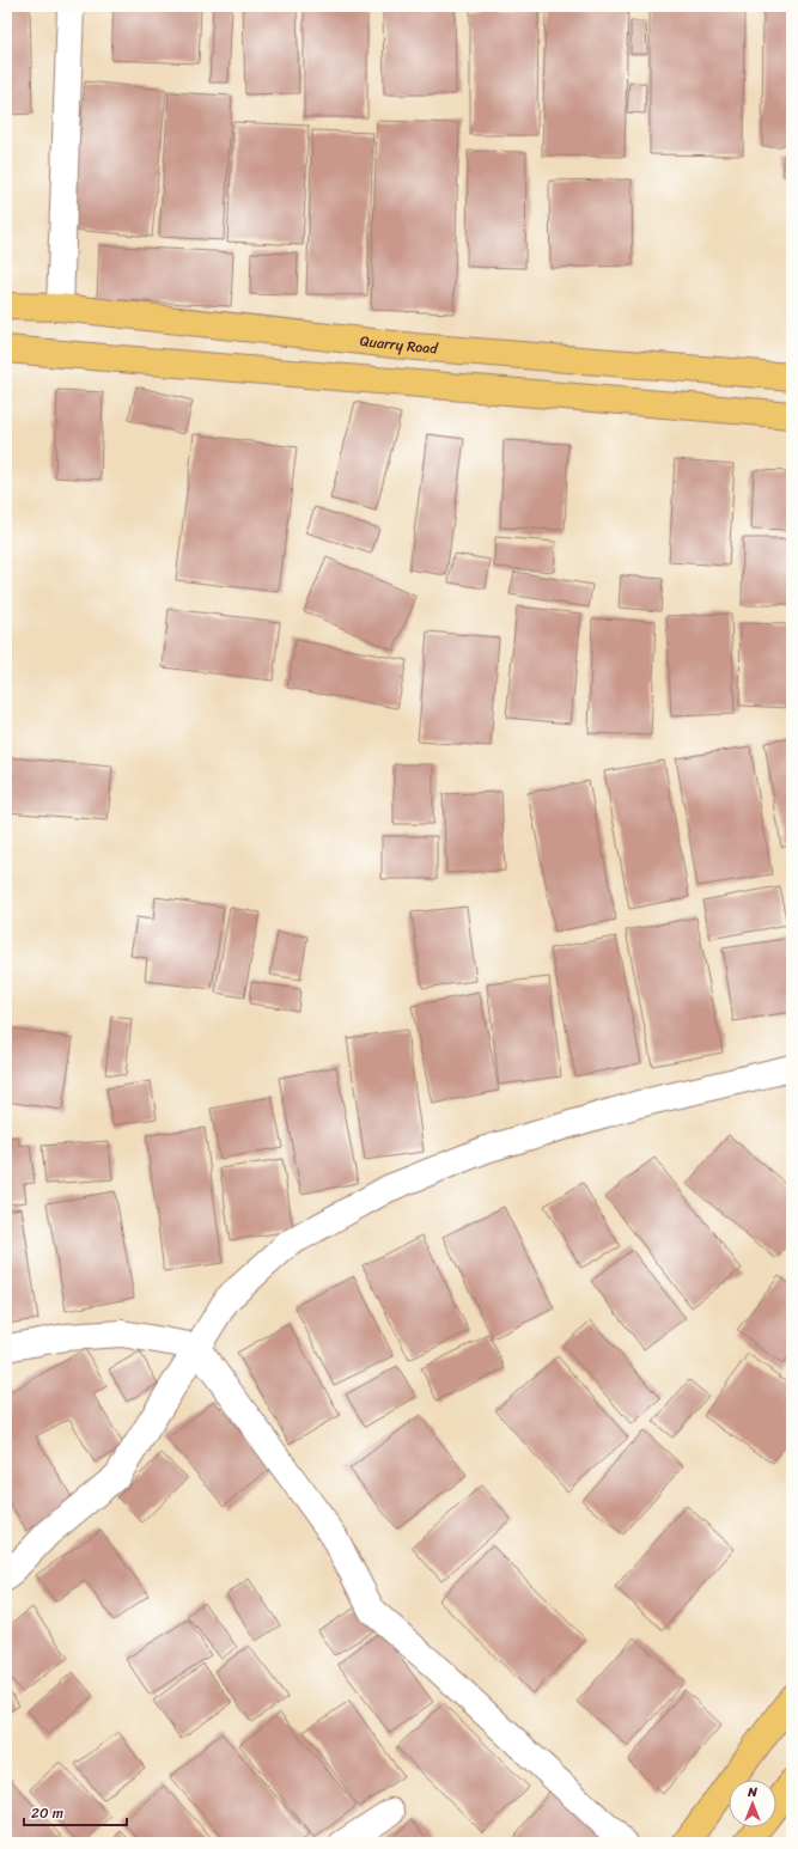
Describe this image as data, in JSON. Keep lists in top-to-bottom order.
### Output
{
  "streets": {
    "main road": ["Quarry Road"]
  },
  "scale_bar": "20 m",
  "north": "top"
}
